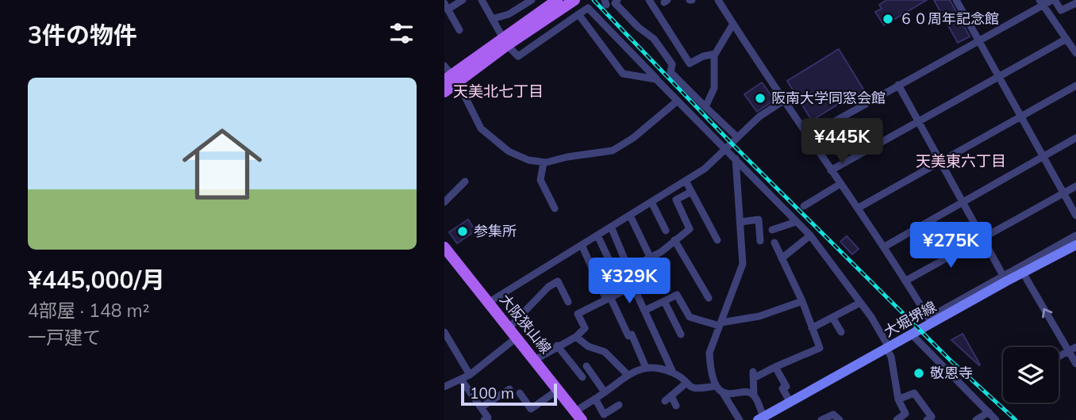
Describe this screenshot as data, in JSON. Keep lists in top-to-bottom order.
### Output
{
  "streets": {
    "main road": ["大堀堺線", "大阪狭山線"]
  },
  "districts": ["天美北七丁目", "天美東六丁目"],
  "places": [
    "６０周年記念館",
    "阪南大学同窓会館",
    "参集所",
    "敬恩寺"
  ],
  "scale_bar": "100 m",
  "page": {
    "heading": "3件の物件",
    "list": [
      {
        "name": "¥445,000/月",
        "note": "4部屋 · 148 m² · 一戸建て"
      }
    ],
    "price": ["¥445K", "¥275K", "¥329K"],
    "scale": "100 m"
  }
}
